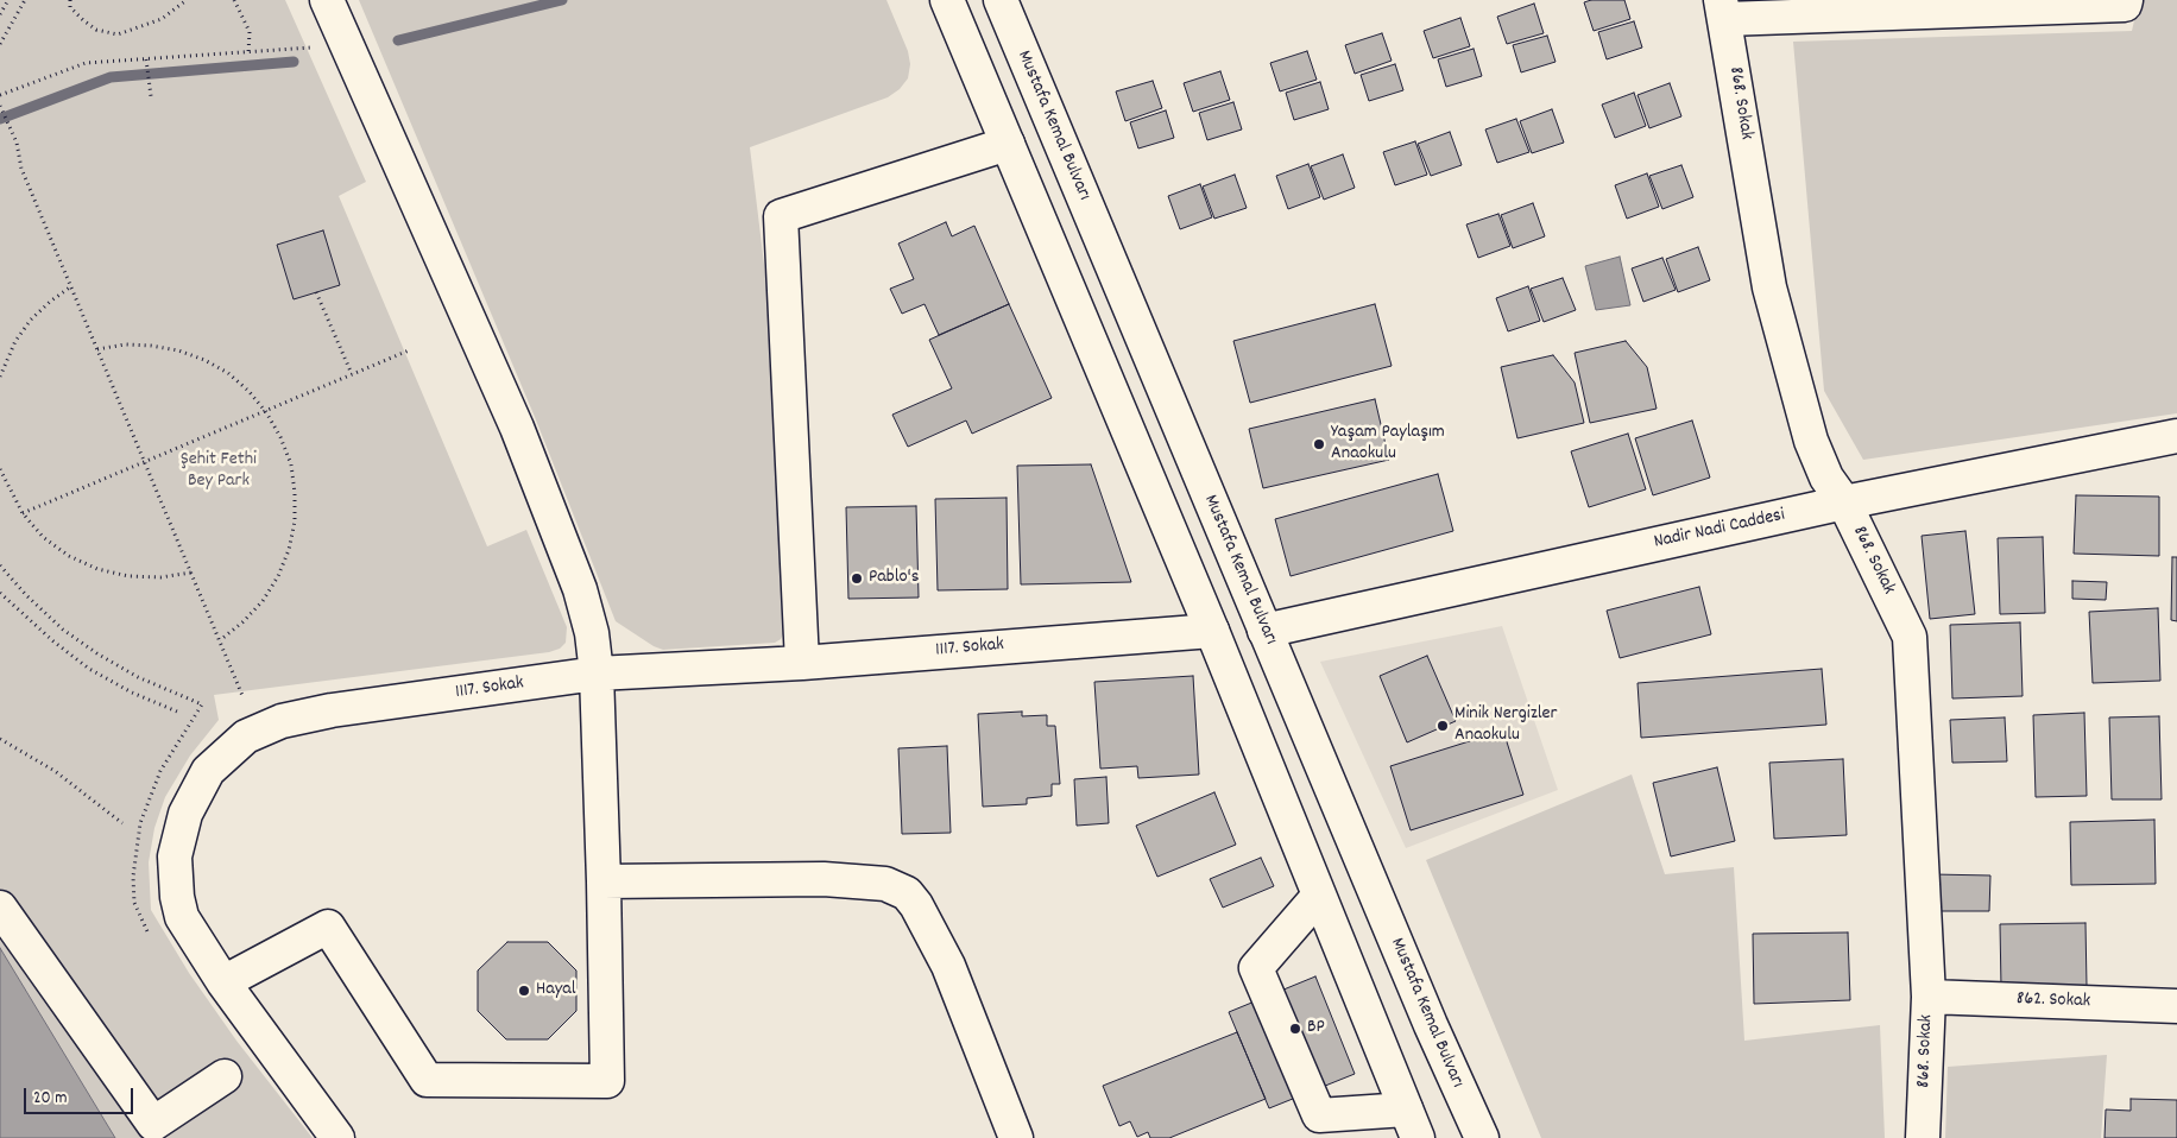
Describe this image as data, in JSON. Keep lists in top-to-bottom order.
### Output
{
  "streets": {
    "street": [
      "868. Sokak",
      "Mustafa Kemal Bulvarı",
      "Nadir Nadi Caddesi",
      "1117. Sokak",
      "862. Sokak"
    ]
  },
  "crossings": [
    ["868. Sokak", "Nadir Nadi Caddesi"],
    ["868. Sokak", "862. Sokak"],
    ["Mustafa Kemal Bulvarı", "Nadir Nadi Caddesi"]
  ],
  "parks": ["Şehit Fethi Bey Park"],
  "places": [
    "Yaşam Paylaşım Anaokulu",
    "Pablo's",
    "Minik Nergizler Anaokulu",
    "Hayal",
    "BP"
  ],
  "scale_bar": "20 m"
}
